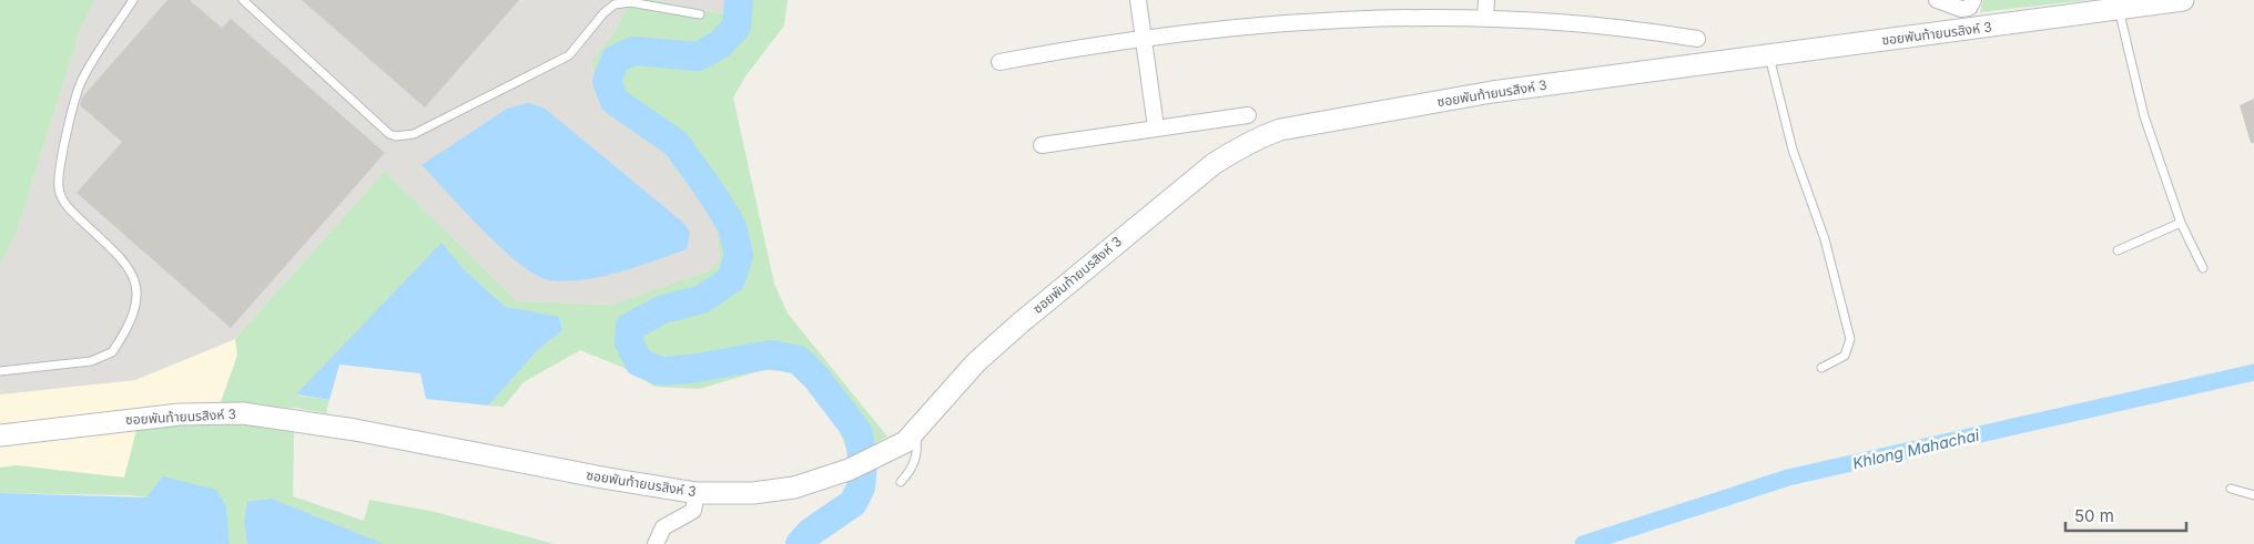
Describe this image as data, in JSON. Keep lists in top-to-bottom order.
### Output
{
  "streets": {
    "street": ["ซอยพันท้ายนรสิงห์ 3"]
  },
  "water": ["Khlong Mahachai"],
  "scale_bar": "50 m"
}
